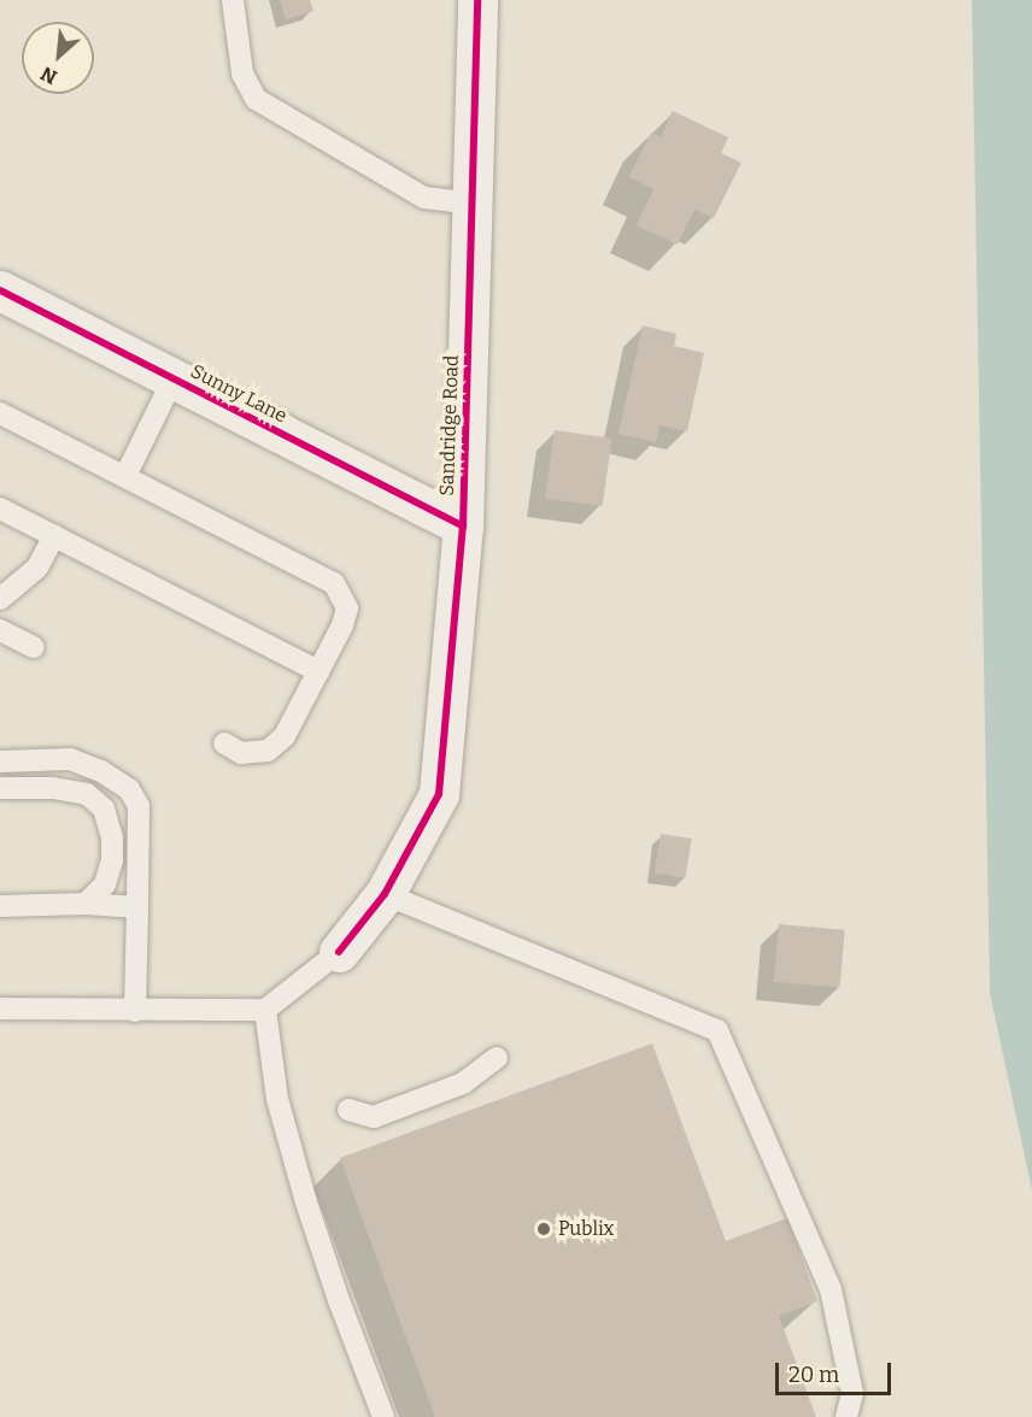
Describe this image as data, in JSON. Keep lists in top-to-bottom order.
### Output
{
  "streets": {
    "street": ["Sunny Lane", "Sandridge Road"]
  },
  "crossings": [
    ["Sunny Lane", "Sandridge Road"]
  ],
  "places": ["Publix"],
  "scale_bar": "20 m",
  "north": "bottom left"
}
